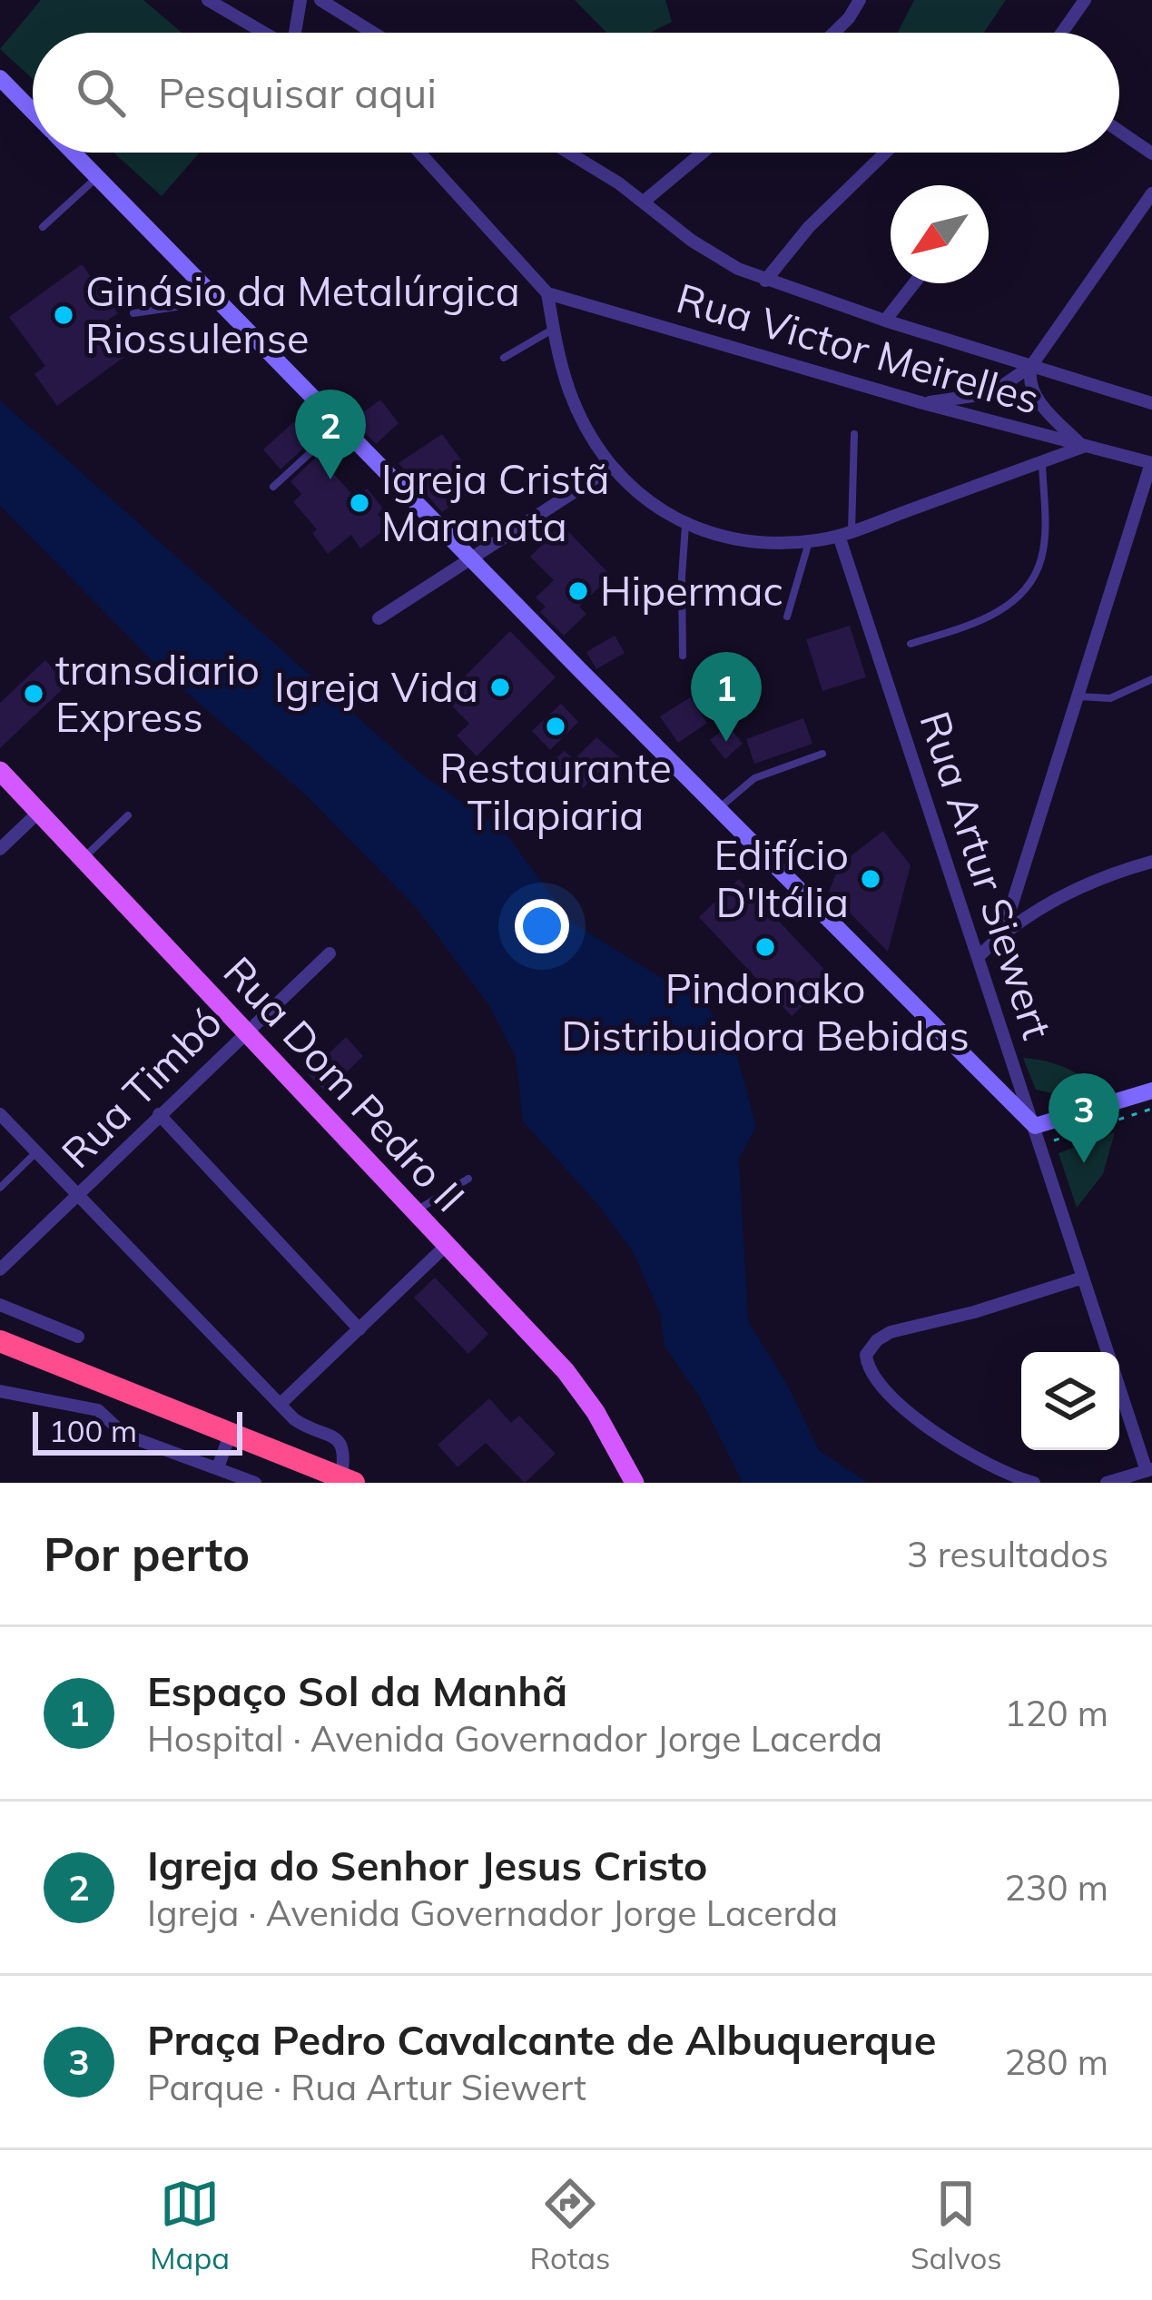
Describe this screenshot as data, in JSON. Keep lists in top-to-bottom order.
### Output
{
  "streets": {
    "main road": ["Rua Dom Pedro II"],
    "street": ["Rua Victor Meirelles", "Rua Artur Siewert", "Rua Timbó"]
  },
  "crossings": [
    ["Rua Dom Pedro II", "Rua Timbó"]
  ],
  "places": [
    "Ginásio da Metalúrgica Riossulense",
    "Igreja Cristã Maranata",
    "Hipermac",
    "Igreja Vida",
    "transdiario Express",
    "Restaurante Tilapiaria",
    "Edifício D'Itália",
    "Pindonako Distribuidora Bebidas"
  ],
  "scale_bar": "100 m",
  "north": "bottom left",
  "page": {
    "search": "Pesquisar aqui",
    "pins": ["2", "1", "3"],
    "scale": "100 m",
    "heading": ["Por perto", "3 resultados"],
    "list": [
      {
        "mark": "1",
        "name": "Espaço Sol da Manhã",
        "note": "Hospital · Avenida Governador Jorge Lacerda",
        "value": "120 m"
      },
      {
        "mark": "2",
        "name": "Igreja do Senhor Jesus Cristo",
        "note": "Igreja · Avenida Governador Jorge Lacerda",
        "value": "230 m"
      },
      {
        "mark": "3",
        "name": "Praça Pedro Cavalcante de Albuquerque",
        "note": "Parque · Rua Artur Siewert",
        "value": "280 m"
      }
    ],
    "nav": ["Mapa", "Rotas", "Salvos"]
  }
}
